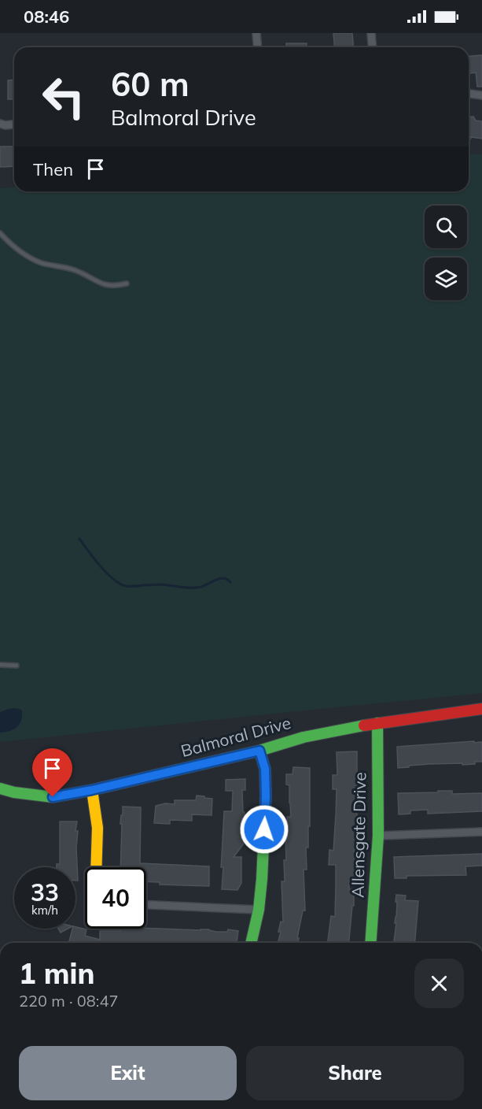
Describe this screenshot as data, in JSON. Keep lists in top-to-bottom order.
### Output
{
  "streets": {
    "street": ["Balmoral Drive", "Allensgate Drive"]
  },
  "crossings": [
    ["Balmoral Drive", "Allensgate Drive"]
  ],
  "page": {
    "status": "08:46",
    "turn": ["60 m", "Balmoral Drive"],
    "then": "Then",
    "speed": "33 km/h",
    "limit": "40",
    "heading": ["1 min", "220 m · 08:47"],
    "buttons": ["Exit", "Share"]
  }
}
